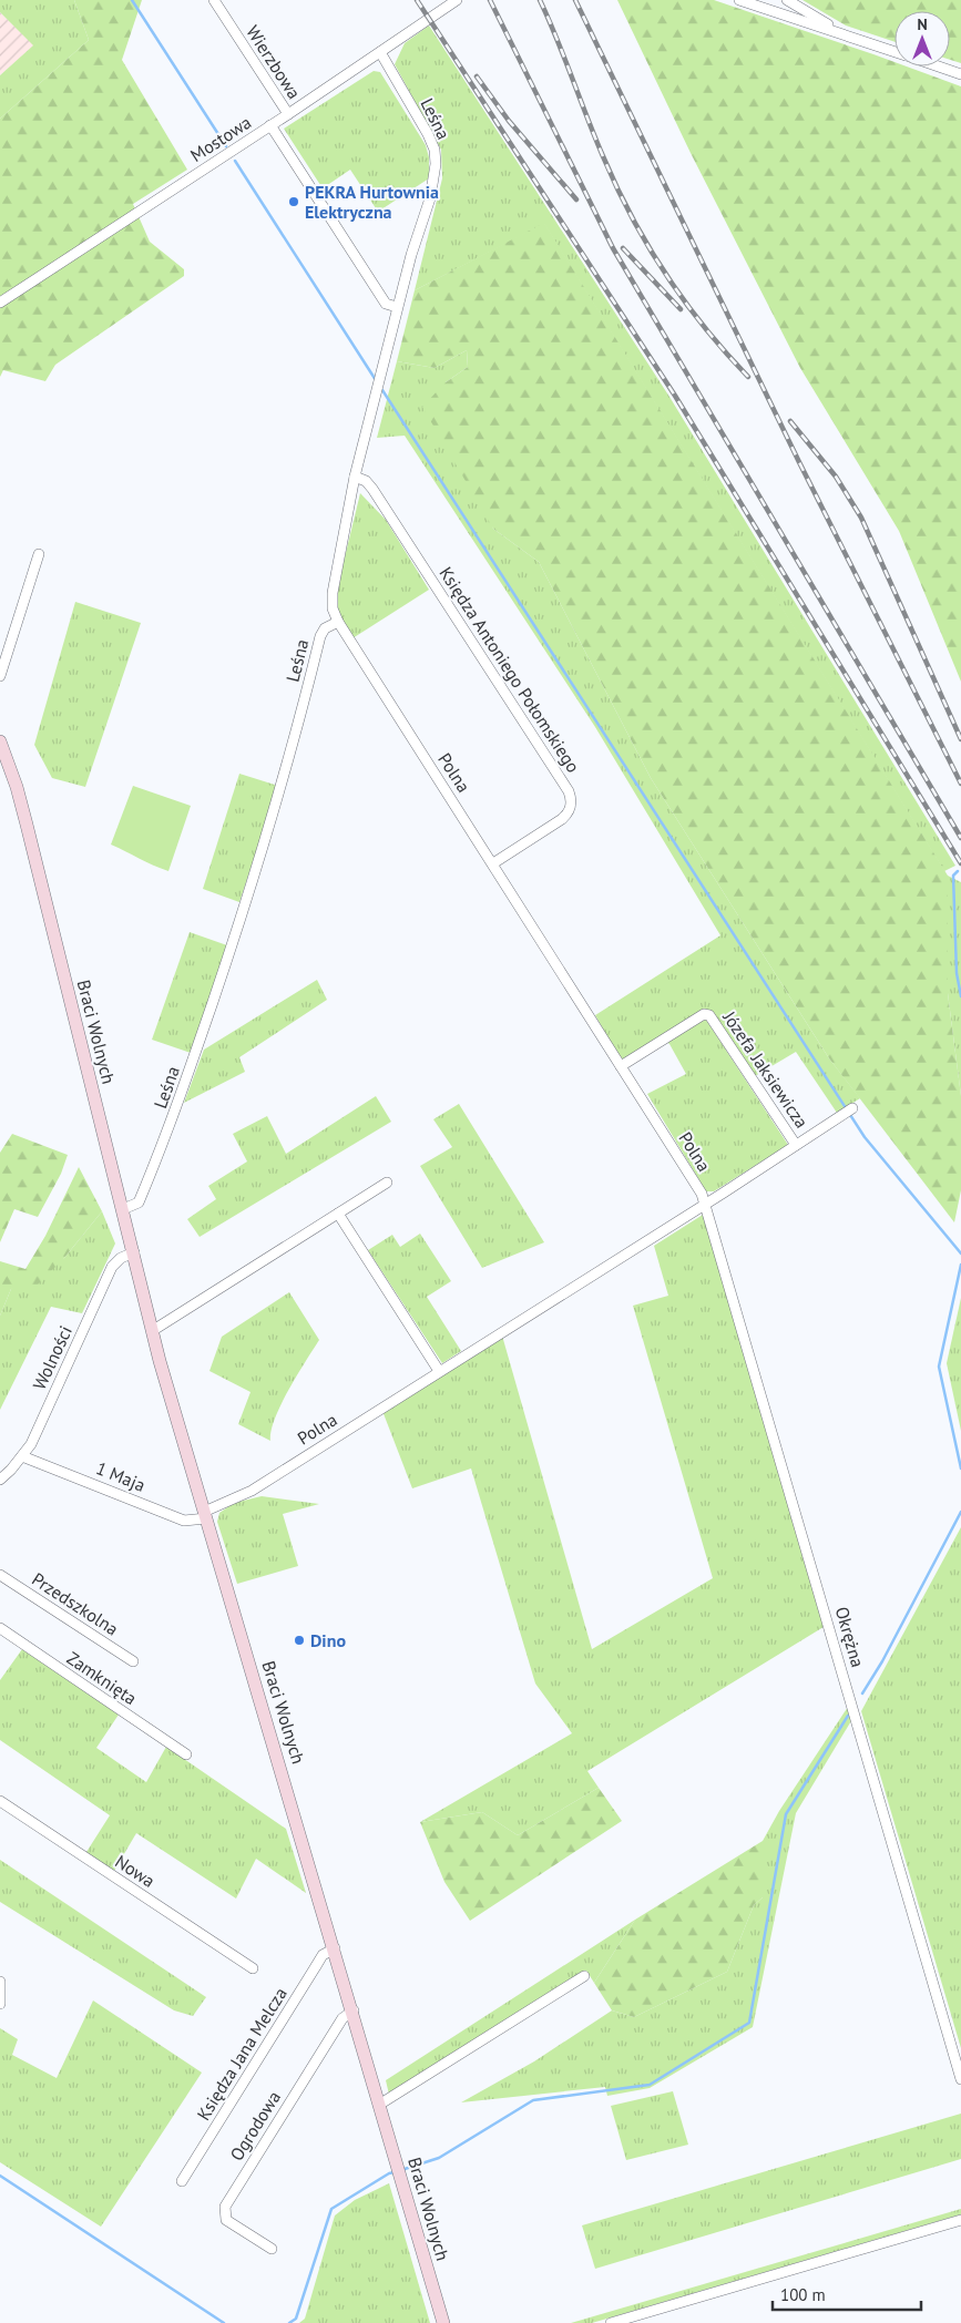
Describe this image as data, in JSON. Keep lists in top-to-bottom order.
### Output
{
  "streets": {
    "main road": ["Braci Wolnych"],
    "street": [
      "Wierzbowa",
      "Leśna",
      "Mostowa",
      "Księdza Antoniego Połomskiego",
      "Polna",
      "Józefa Jaksiewicza",
      "Wolności",
      "1 Maja",
      "Przedszkolna",
      "Okrężna",
      "Zamknięta",
      "Nowa",
      "Księdza Jana Melcza",
      "Ogrodowa"
    ]
  },
  "crossings": [
    ["Wierzbowa", "Mostowa"],
    ["Leśna", "Mostowa"],
    ["Leśna", "Księdza Antoniego Połomskiego"],
    ["Leśna", "Polna"],
    ["Leśna", "Braci Wolnych"],
    ["Księdza Antoniego Połomskiego", "Polna"],
    ["Polna", "Braci Wolnych"],
    ["Polna", "Józefa Jaksiewicza"],
    ["Polna", "1 Maja"],
    ["Polna", "Okrężna"],
    ["Braci Wolnych", "Wolności"],
    ["Braci Wolnych", "1 Maja"],
    ["Braci Wolnych", "Księdza Jana Melcza"],
    ["Braci Wolnych", "Ogrodowa"],
    ["Wolności", "1 Maja"]
  ],
  "places": ["PEKRA Hurtownia Elektryczna", "Dino"],
  "scale_bar": "100 m",
  "north": "top"
}
